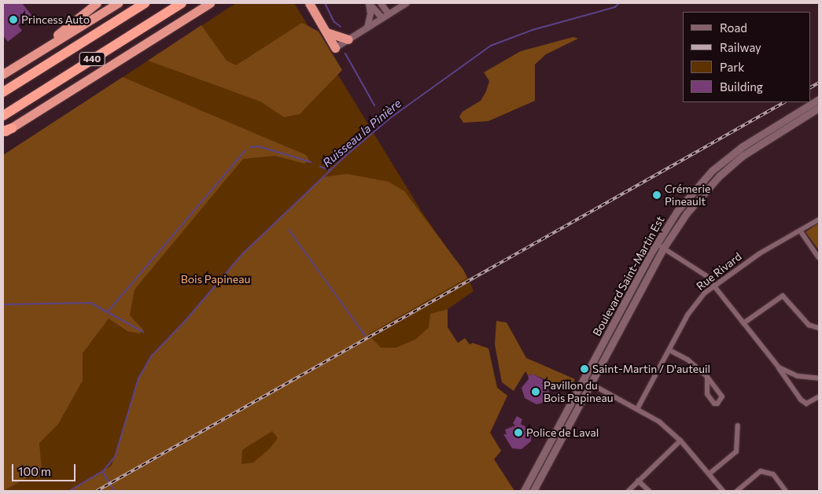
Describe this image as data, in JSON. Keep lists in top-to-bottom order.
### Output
{
  "streets": {
    "highway": ["440"],
    "main road": ["Boulevard Saint-Martin Est"],
    "street": ["Rue Rivard"]
  },
  "water": ["Ruisseau la Pinière"],
  "parks": ["Bois Papineau"],
  "places": [
    "Princess Auto",
    "Crémerie Pineault",
    "Saint-Martin / D'auteuil",
    "Pavillon du Bois Papineau",
    "Police de Laval"
  ],
  "legend": [
    "Road",
    "Railway",
    "Park",
    "Building"
  ],
  "scale_bar": "100 m"
}
